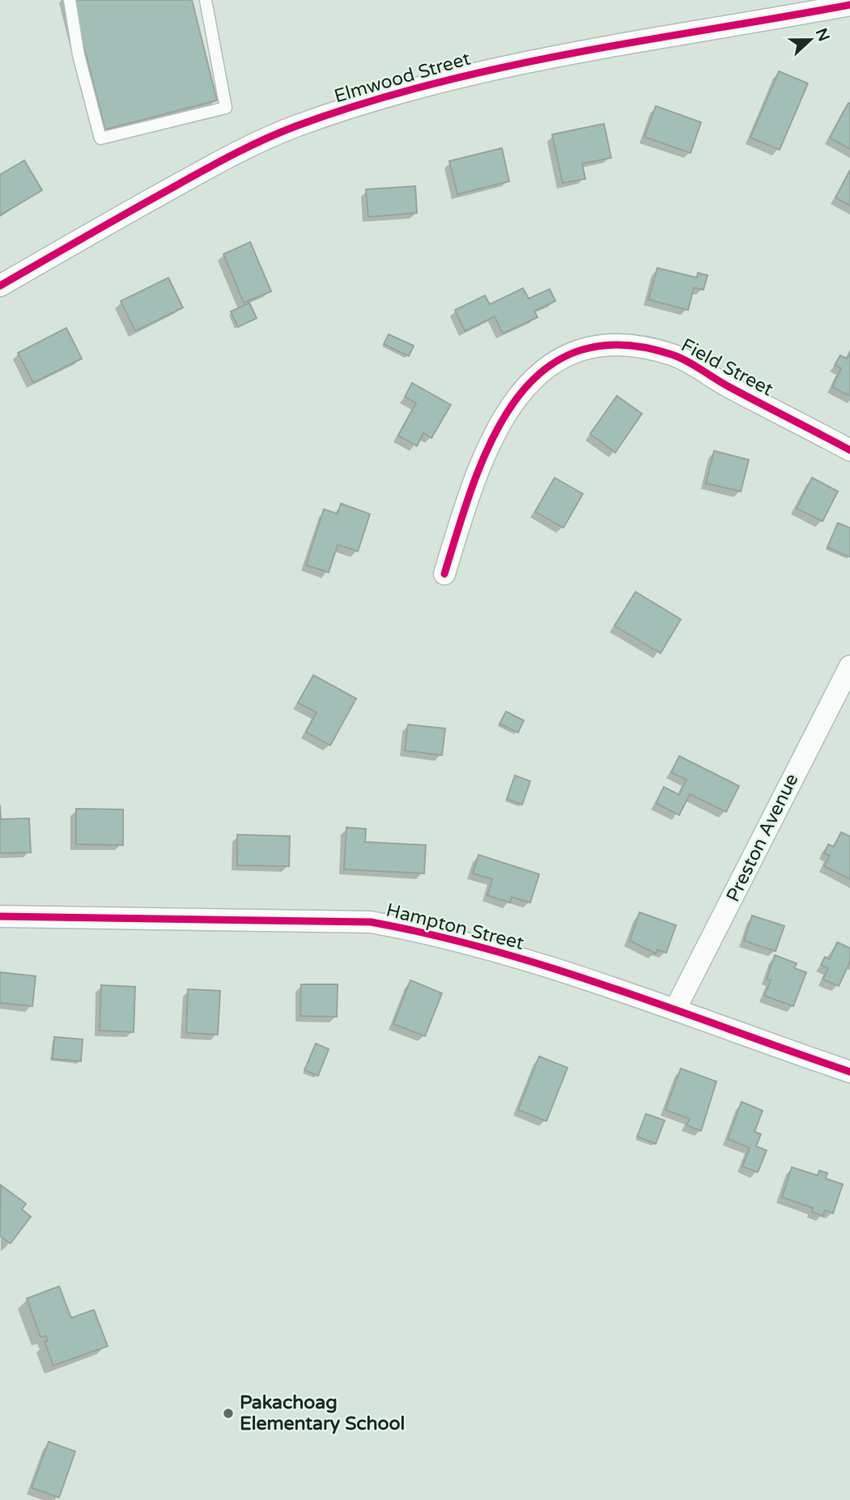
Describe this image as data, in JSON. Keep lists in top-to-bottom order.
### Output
{
  "streets": {
    "street": [
      "Elmwood Street",
      "Field Street",
      "Preston Avenue",
      "Hampton Street"
    ]
  },
  "crossings": [
    ["Preston Avenue", "Hampton Street"]
  ],
  "places": ["Pakachoag Elementary School"],
  "north": "right"
}
